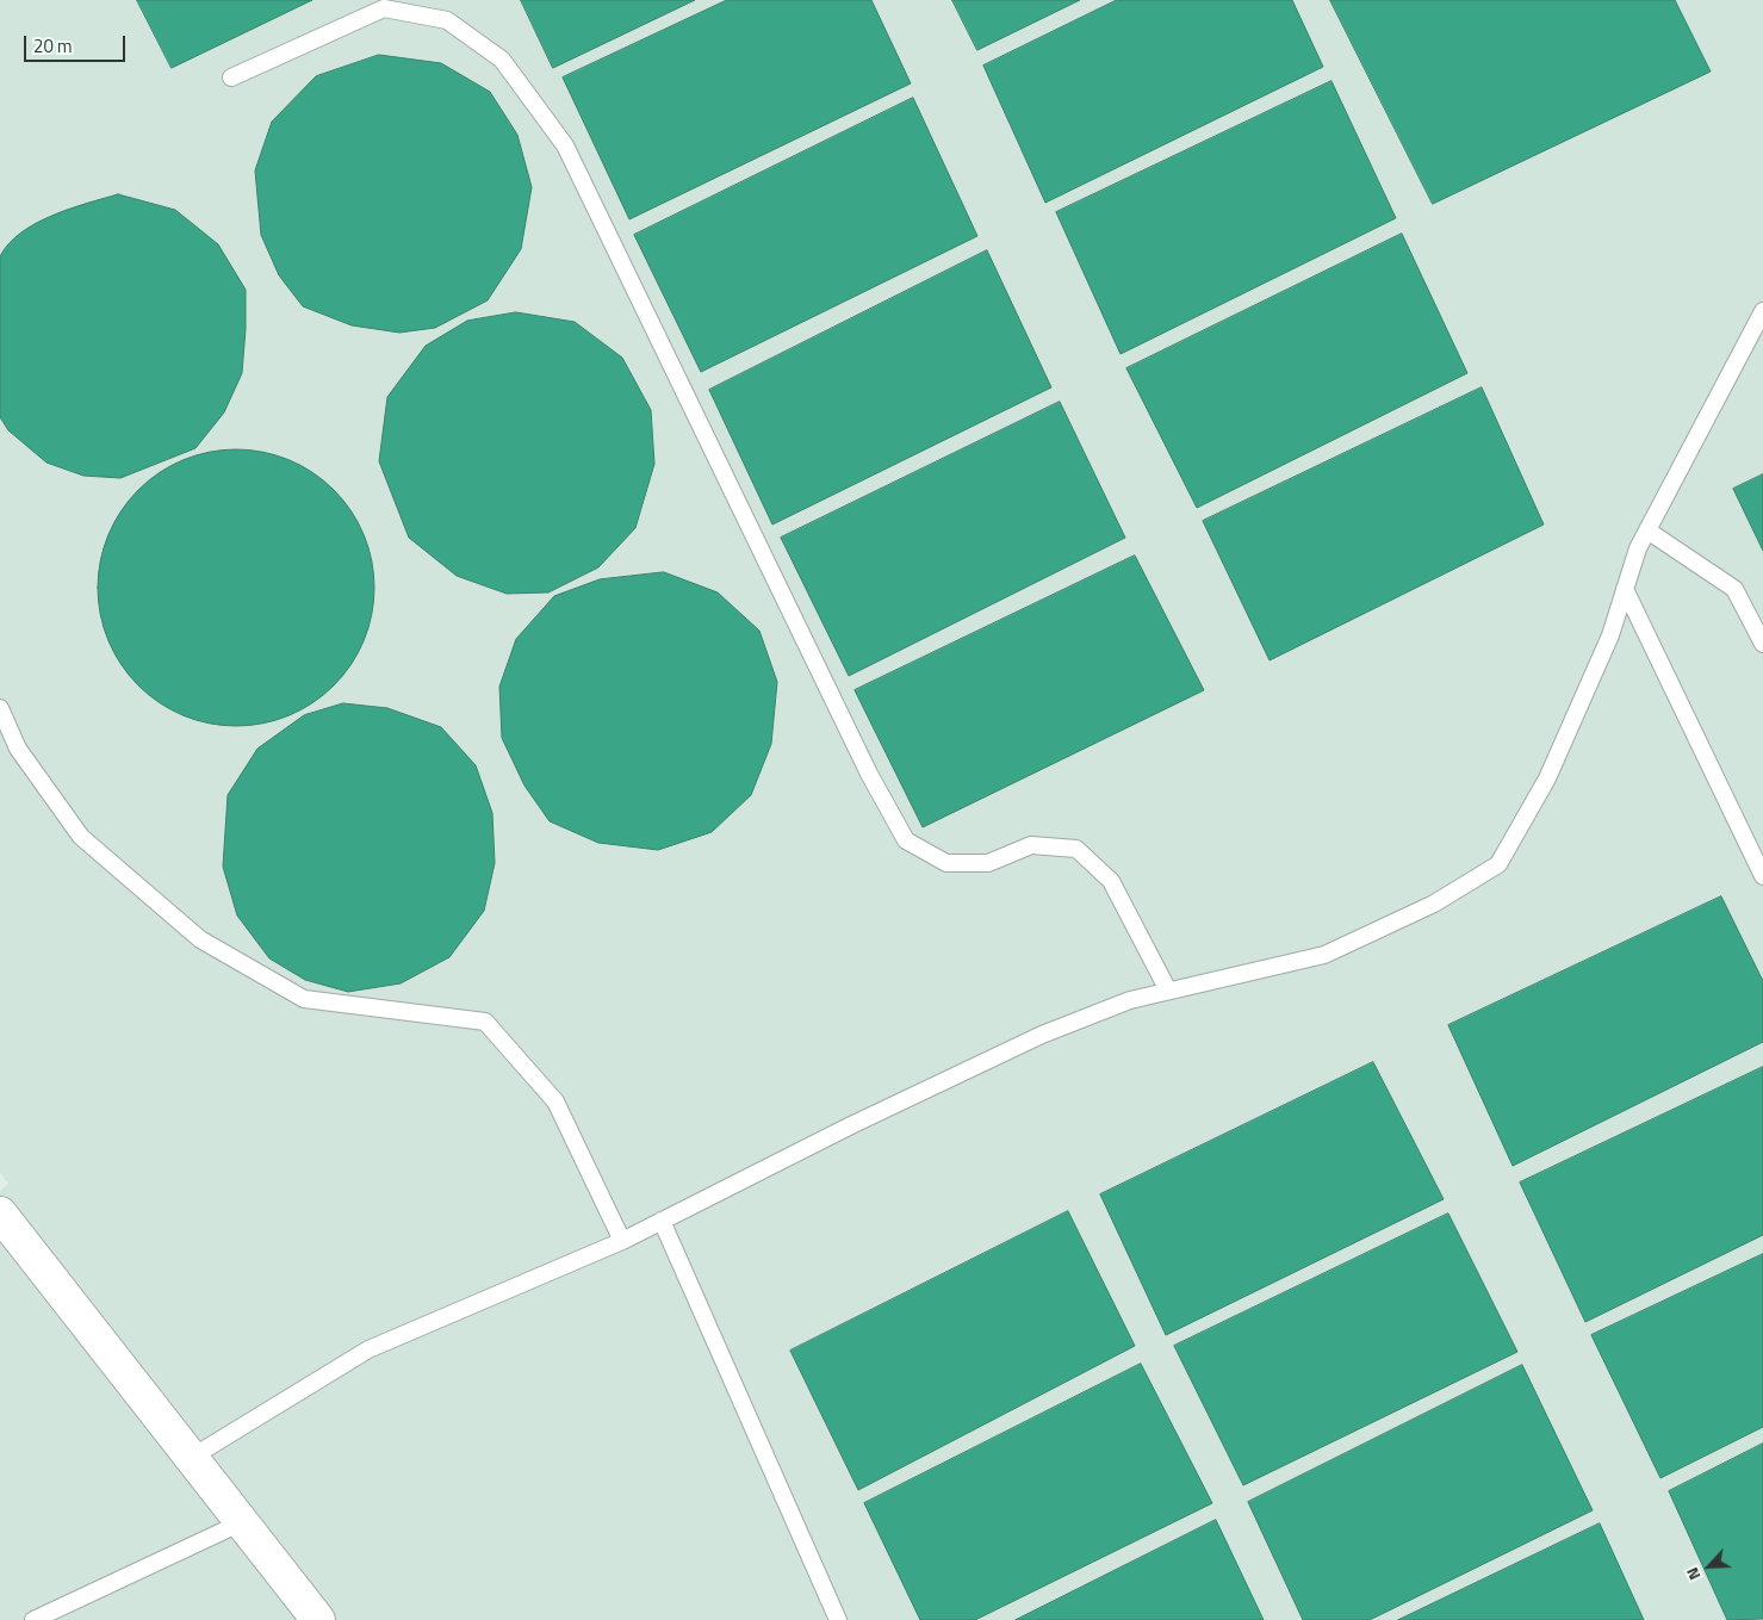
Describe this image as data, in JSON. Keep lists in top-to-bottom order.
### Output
{
  "scale_bar": "20 m",
  "north": "bottom left"
}
